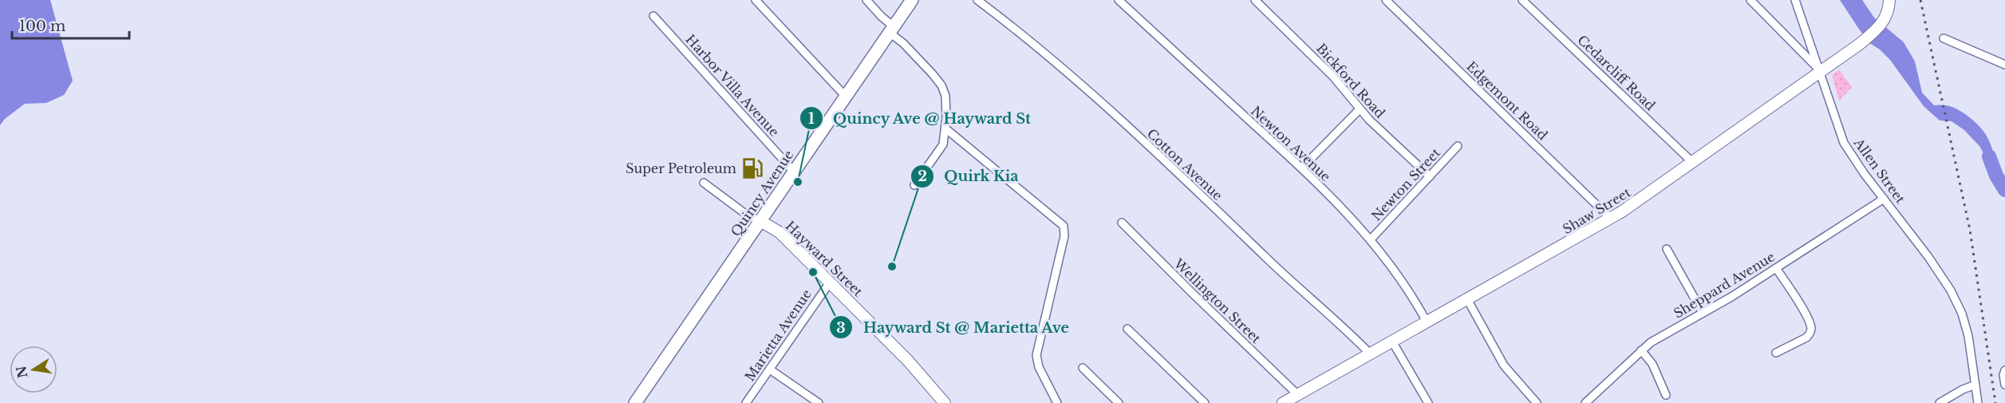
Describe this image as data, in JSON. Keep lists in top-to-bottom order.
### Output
{
  "streets": {
    "main road": ["Quincy Avenue"],
    "street": [
      "Cedarcliff Road",
      "Bickford Road",
      "Harbor Villa Avenue",
      "Edgemont Road",
      "Newton Avenue",
      "Cotton Avenue",
      "Allen Street",
      "Newton Street",
      "Shaw Street",
      "Hayward Street",
      "Sheppard Avenue",
      "Wellington Street",
      "Marietta Avenue"
    ]
  },
  "crossings": [
    ["Cedarcliff Road", "Shaw Street"],
    ["Bickford Road", "Newton Street"],
    ["Harbor Villa Avenue", "Quincy Avenue"],
    ["Edgemont Road", "Shaw Street"],
    ["Newton Avenue", "Newton Street"],
    ["Newton Avenue", "Shaw Street"],
    ["Cotton Avenue", "Shaw Street"],
    ["Allen Street", "Shaw Street"],
    ["Allen Street", "Sheppard Avenue"],
    ["Quincy Avenue", "Hayward Street"],
    ["Shaw Street", "Wellington Street"],
    ["Hayward Street", "Marietta Avenue"]
  ],
  "places": {
    "fuel station": ["Super Petroleum"],
    "other": ["Quincy Ave @ Hayward St", "Quirk Kia", "Hayward St @ Marietta Ave"]
  },
  "scale_bar": "100 m",
  "north": "left"
}
